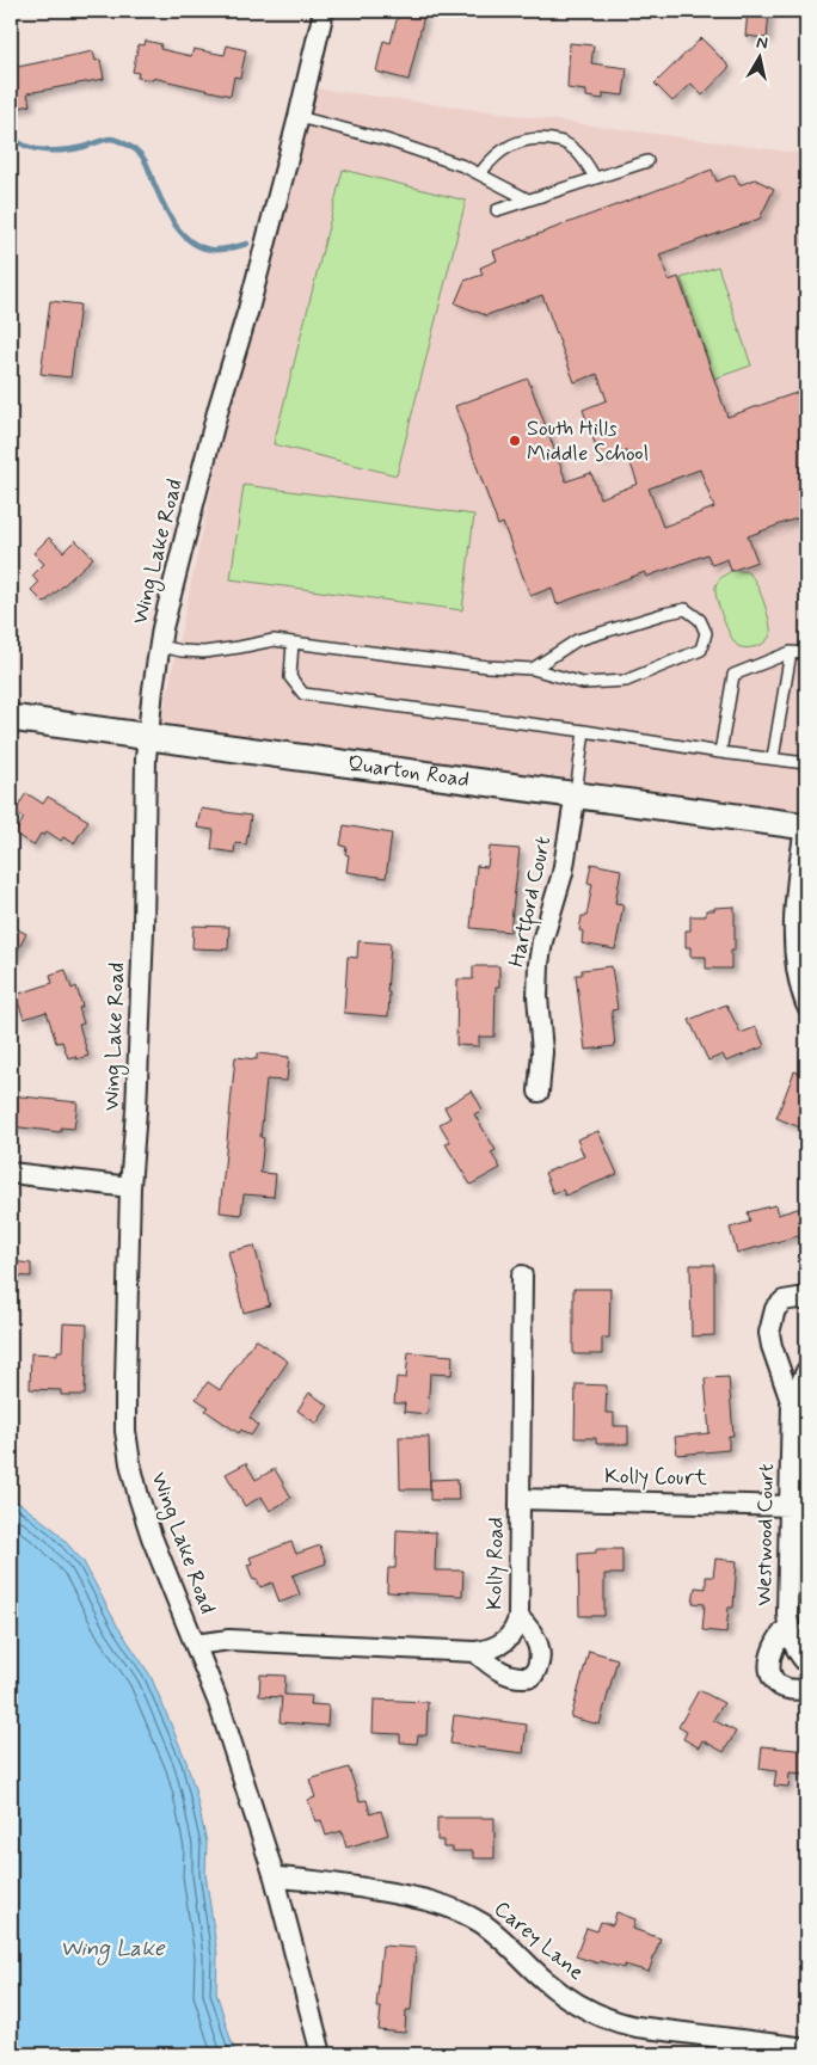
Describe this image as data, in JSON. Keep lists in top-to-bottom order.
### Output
{
  "streets": {
    "street": [
      "Wing Lake Road",
      "Quarton Road",
      "Hartford Court",
      "Kolly Court",
      "Westwood Court",
      "Kolly Road",
      "Carey Lane"
    ]
  },
  "crossings": [
    ["Wing Lake Road", "Quarton Road"],
    ["Wing Lake Road", "Kolly Road"],
    ["Wing Lake Road", "Carey Lane"],
    ["Quarton Road", "Hartford Court"],
    ["Kolly Court", "Westwood Court"],
    ["Kolly Court", "Kolly Road"]
  ],
  "water": ["Wing Lake"],
  "places": ["South Hills Middle School"],
  "north": "top"
}
